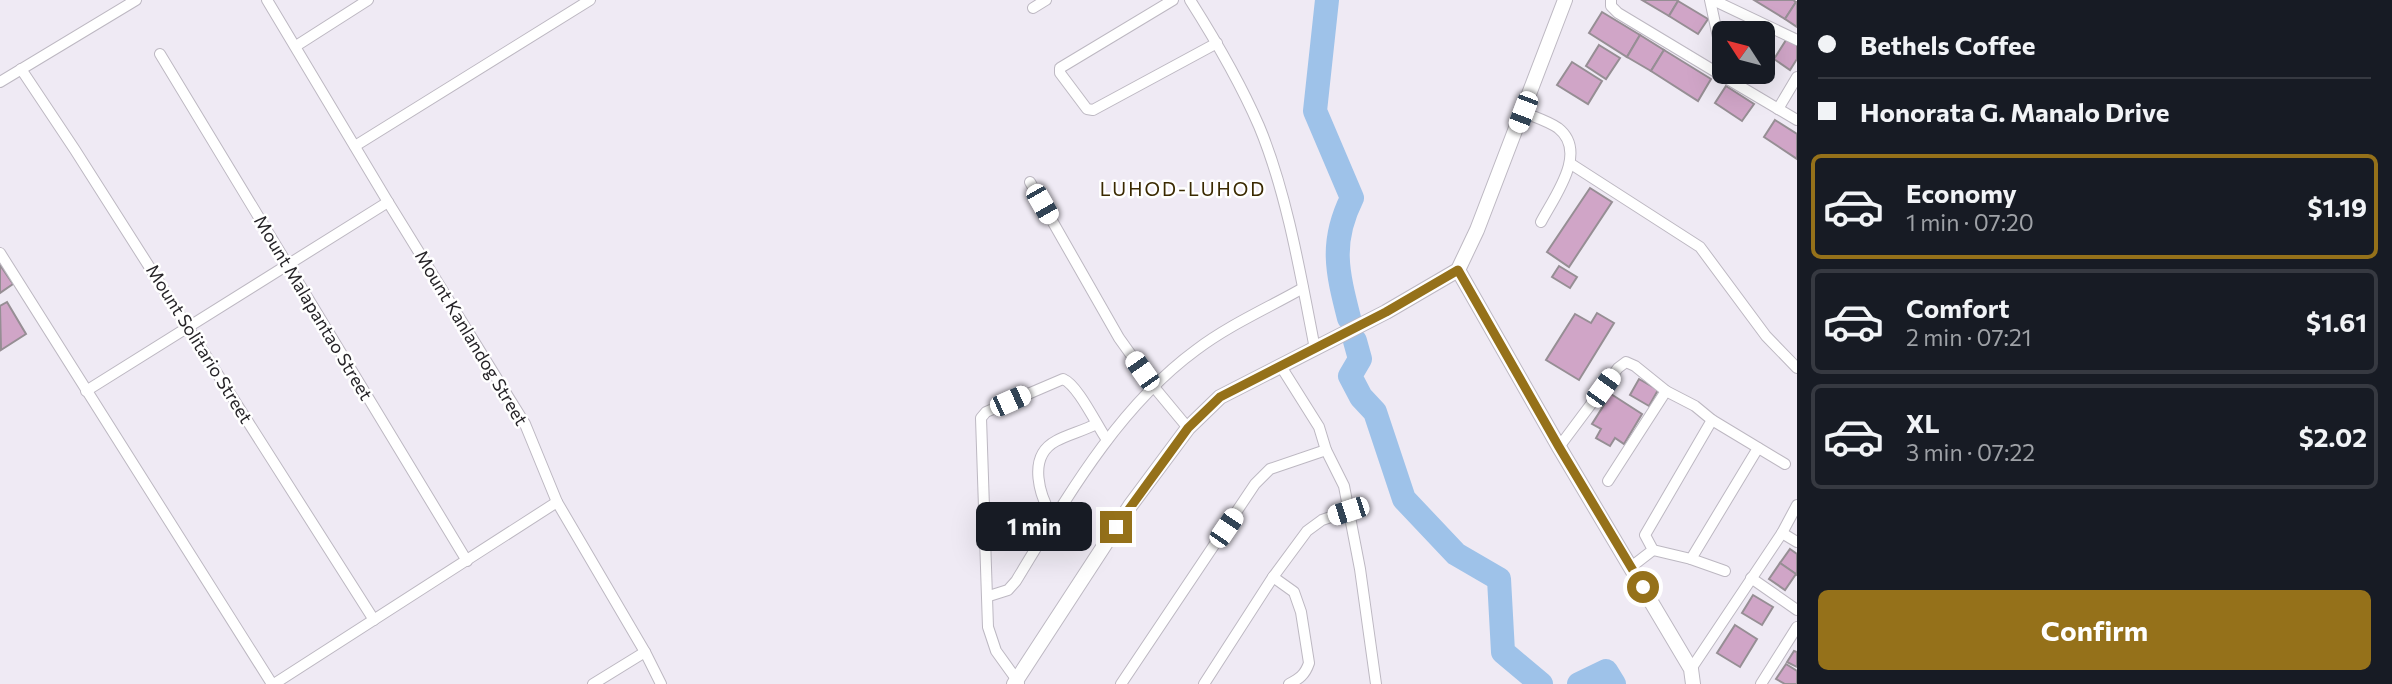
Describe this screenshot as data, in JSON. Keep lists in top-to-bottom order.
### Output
{
  "streets": {
    "street": ["Mount Malapantao Street", "Mount Kanlandog Street", "Mount Solitario Street"]
  },
  "districts": ["LUHOD-LUHOD"],
  "north": "top left",
  "page": {
    "banner": ["Bethels Coffee", "Honorata G. Manalo Drive"],
    "list": [
      {
        "name": "Economy",
        "note": "1 min · 07:20",
        "value": "$1.19"
      },
      {
        "name": "Comfort",
        "note": "2 min · 07:21",
        "value": "$1.61"
      },
      {
        "name": "XL",
        "note": "3 min · 07:22",
        "value": "$2.02"
      }
    ],
    "bubble": "1 min",
    "buttons": "Confirm"
  }
}
